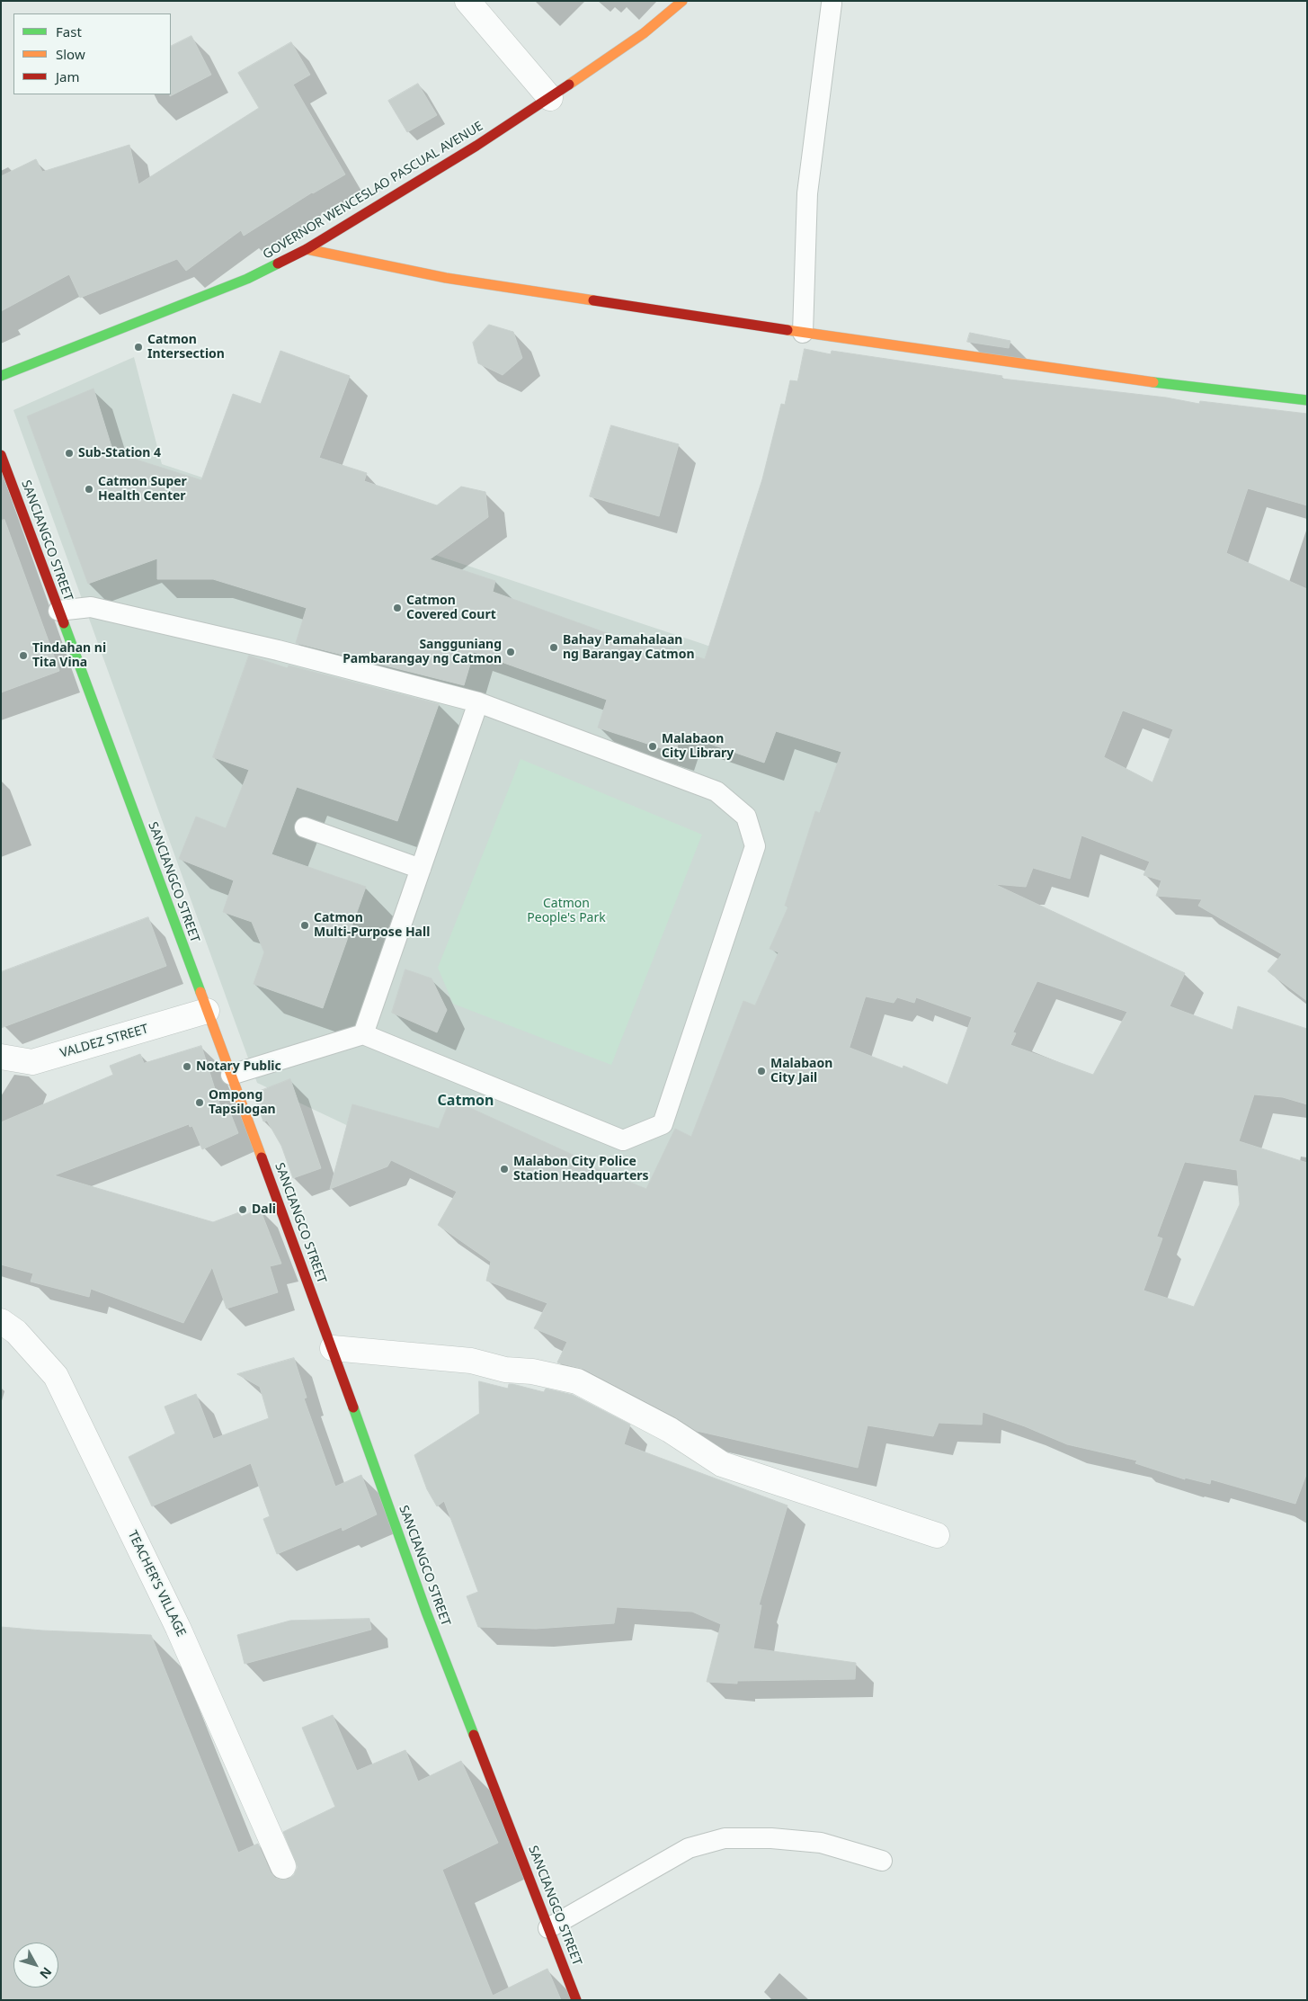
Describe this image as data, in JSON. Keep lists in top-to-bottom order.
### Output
{
  "streets": {
    "main road": ["GOVERNOR WENCESLAO PASCUAL AVENUE", "SANCIANGCO STREET"],
    "street": ["VALDEZ STREET", "TEACHER'S VILLAGE"]
  },
  "crossings": [
    ["SANCIANGCO STREET", "VALDEZ STREET"]
  ],
  "districts": ["Catmon"],
  "parks": ["Catmon People's Park"],
  "places": [
    "Catmon Intersection",
    "Sub-Station 4",
    "Catmon Super Health Center",
    "Catmon Covered Court",
    "Bahay Pamahalaan ng Barangay Catmon",
    "Sangguniang Pambarangay ng Catmon",
    "Tindahan ni Tita Vina",
    "Malabaon City Library",
    "Catmon Multi-Purpose Hall",
    "Notary Public",
    "Malabaon City Jail",
    "Ompong Tapsilogan",
    "Malabon City Police Station Headquarters",
    "Dali"
  ],
  "legend": ["Fast", "Slow", "Jam"],
  "north": "bottom right"
}
